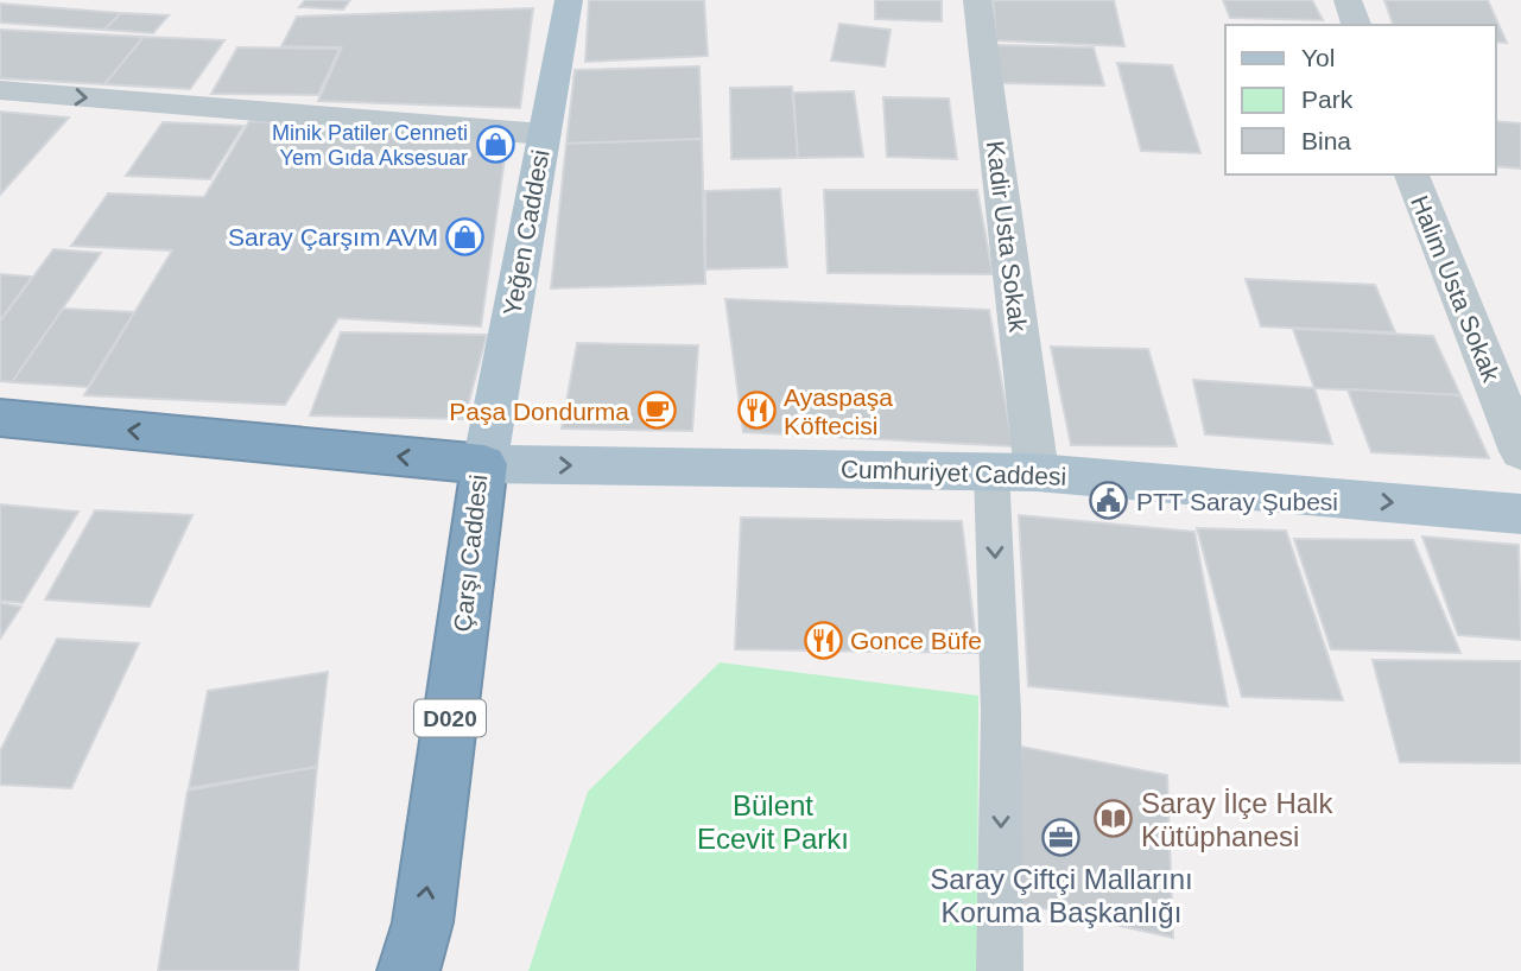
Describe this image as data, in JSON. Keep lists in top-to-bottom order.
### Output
{
  "streets": {
    "highway": ["Çarşı Caddesi", "D020"],
    "main road": ["Yeğen Caddesi", "Cumhuriyet Caddesi"],
    "street": ["Kadir Usta Sokak", "Halim Usta Sokak"]
  },
  "crossings": [
    ["Yeğen Caddesi", "Cumhuriyet Caddesi"],
    ["Yeğen Caddesi", "Çarşı Caddesi"],
    ["Kadir Usta Sokak", "Cumhuriyet Caddesi"],
    ["Cumhuriyet Caddesi", "Çarşı Caddesi"]
  ],
  "one_way": ["Cumhuriyet Caddesi"],
  "parks": ["Bülent Ecevit Parkı"],
  "places": {
    "shop": ["Minik Patiler Cenneti Yem Gıda Aksesuar", "Saray Çarşım AVM"],
    "cafe": ["Paşa Dondurma"],
    "restaurant": ["Ayaspaşa Köftecisi", "Gonce Büfe"],
    "public building": ["PTT Saray Şubesi"],
    "library": ["Saray İlçe Halk Kütüphanesi"],
    "office": ["Saray Çiftçi Mallarını Koruma Başkanlığı"]
  },
  "legend": ["Yol", "Park", "Bina"]
}
